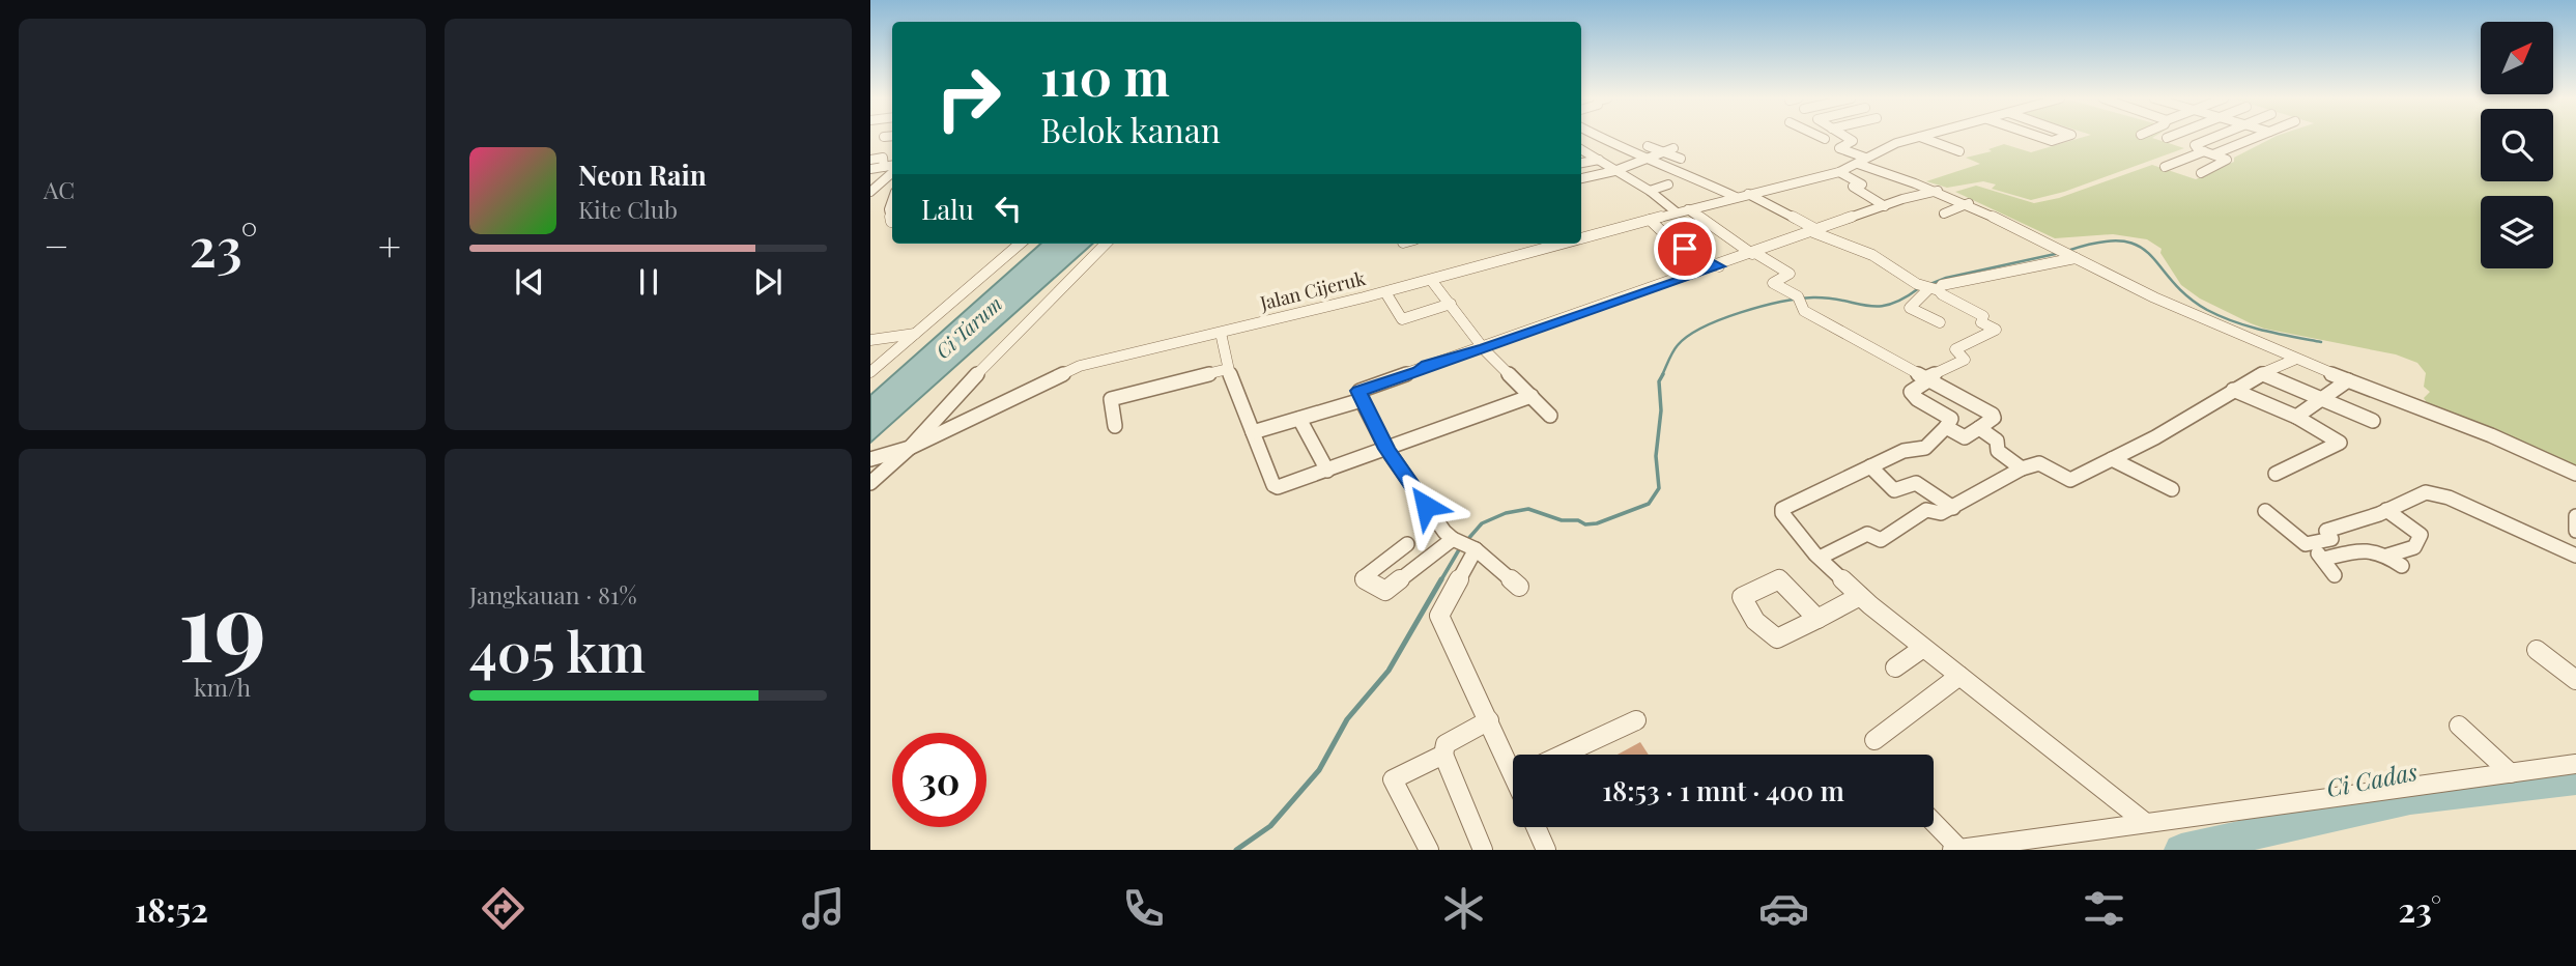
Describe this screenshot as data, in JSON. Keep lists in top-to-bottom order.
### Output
{
  "streets": {
    "street": ["Jalan Cijeruk"]
  },
  "water": ["Ci Tarum", "Ci Cadas"],
  "north": "top right",
  "page": {
    "tile": [
      "AC",
      ["19", "km/h"],
      ["Jangkauan · 81%", "405 km"]
    ],
    "turn": ["110 m", "Belok kanan"],
    "song": ["Neon Rain", "Kite Club"],
    "then": "Lalu",
    "heat": ["−", "23°", "+"],
    "limit": "30",
    "trip": "18:53 · 1 mnt · 400 m",
    "tabs": ["18:52", "23°"]
  }
}
